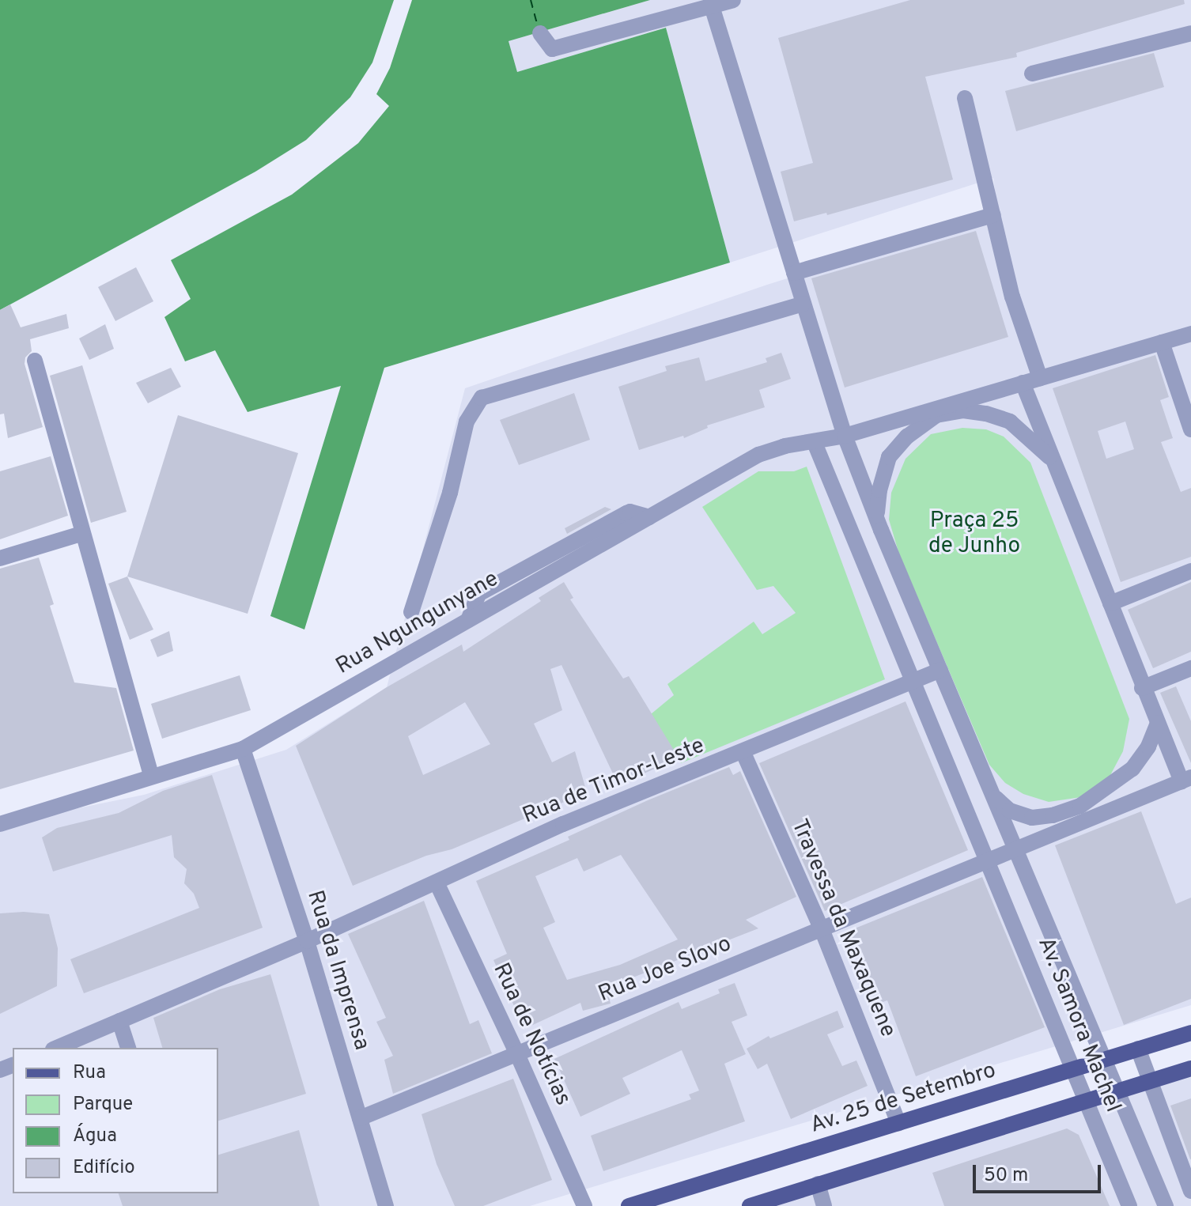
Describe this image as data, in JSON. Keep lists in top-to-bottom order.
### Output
{
  "streets": {
    "main road": ["Av. 25 de Setembro"],
    "street": [
      "Rua Ngungunyane",
      "Rua de Timor-Leste",
      "Travessa da Maxaquene",
      "Rua Joe Slovo",
      "Rua da Imprensa",
      "Av. Samora Machel",
      "Rua de Notícias"
    ]
  },
  "crossings": [
    ["Rua Ngungunyane", "Rua da Imprensa"],
    ["Rua Ngungunyane", "Av. Samora Machel"],
    ["Rua de Timor-Leste", "Travessa da Maxaquene"],
    ["Rua de Timor-Leste", "Rua da Imprensa"],
    ["Rua de Timor-Leste", "Av. Samora Machel"],
    ["Rua de Timor-Leste", "Rua de Notícias"],
    ["Travessa da Maxaquene", "Rua Joe Slovo"],
    ["Travessa da Maxaquene", "Av. 25 de Setembro"],
    ["Rua Joe Slovo", "Rua da Imprensa"],
    ["Rua Joe Slovo", "Av. Samora Machel"],
    ["Rua Joe Slovo", "Rua de Notícias"],
    ["Av. Samora Machel", "Av. 25 de Setembro"]
  ],
  "parks": ["Praça 25 de Junho"],
  "legend": [
    "Rua",
    "Parque",
    "Água",
    "Edifício"
  ],
  "scale_bar": "50 m"
}
